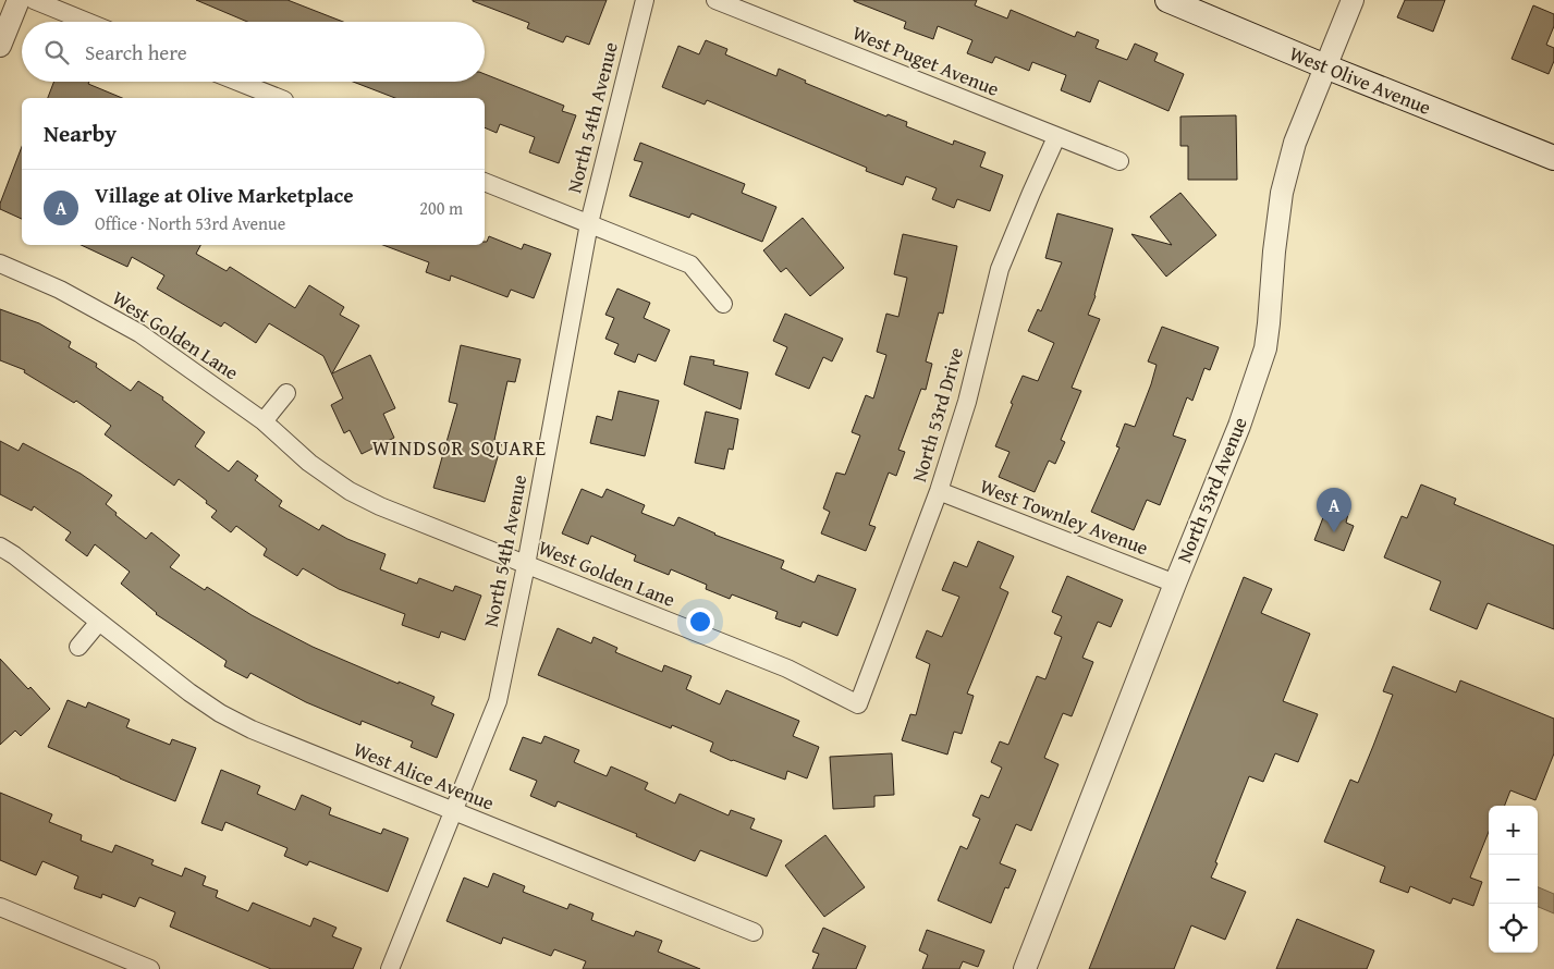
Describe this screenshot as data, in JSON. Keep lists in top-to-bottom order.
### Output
{
  "streets": {
    "main road": ["West Olive Avenue"],
    "street": [
      "West Puget Avenue",
      "North 54th Avenue",
      "West Golden Lane",
      "North 53rd Drive",
      "North 53rd Avenue",
      "West Townley Avenue",
      "West Alice Avenue"
    ]
  },
  "crossings": [
    ["West Puget Avenue", "North 53rd Drive"],
    ["West Olive Avenue", "North 53rd Avenue"],
    ["North 54th Avenue", "West Golden Lane"],
    ["North 54th Avenue", "West Alice Avenue"],
    ["West Golden Lane", "North 53rd Drive"],
    ["North 53rd Drive", "West Townley Avenue"],
    ["North 53rd Avenue", "West Townley Avenue"]
  ],
  "districts": ["WINDSOR SQUARE"],
  "page": {
    "search": "Search here",
    "heading": "Nearby",
    "list": [
      {
        "mark": "A",
        "name": "Village at Olive Marketplace",
        "note": "Office · North 53rd Avenue",
        "value": "200 m"
      }
    ],
    "pins": "A",
    "map_buttons": ["+", "−"]
  }
}
